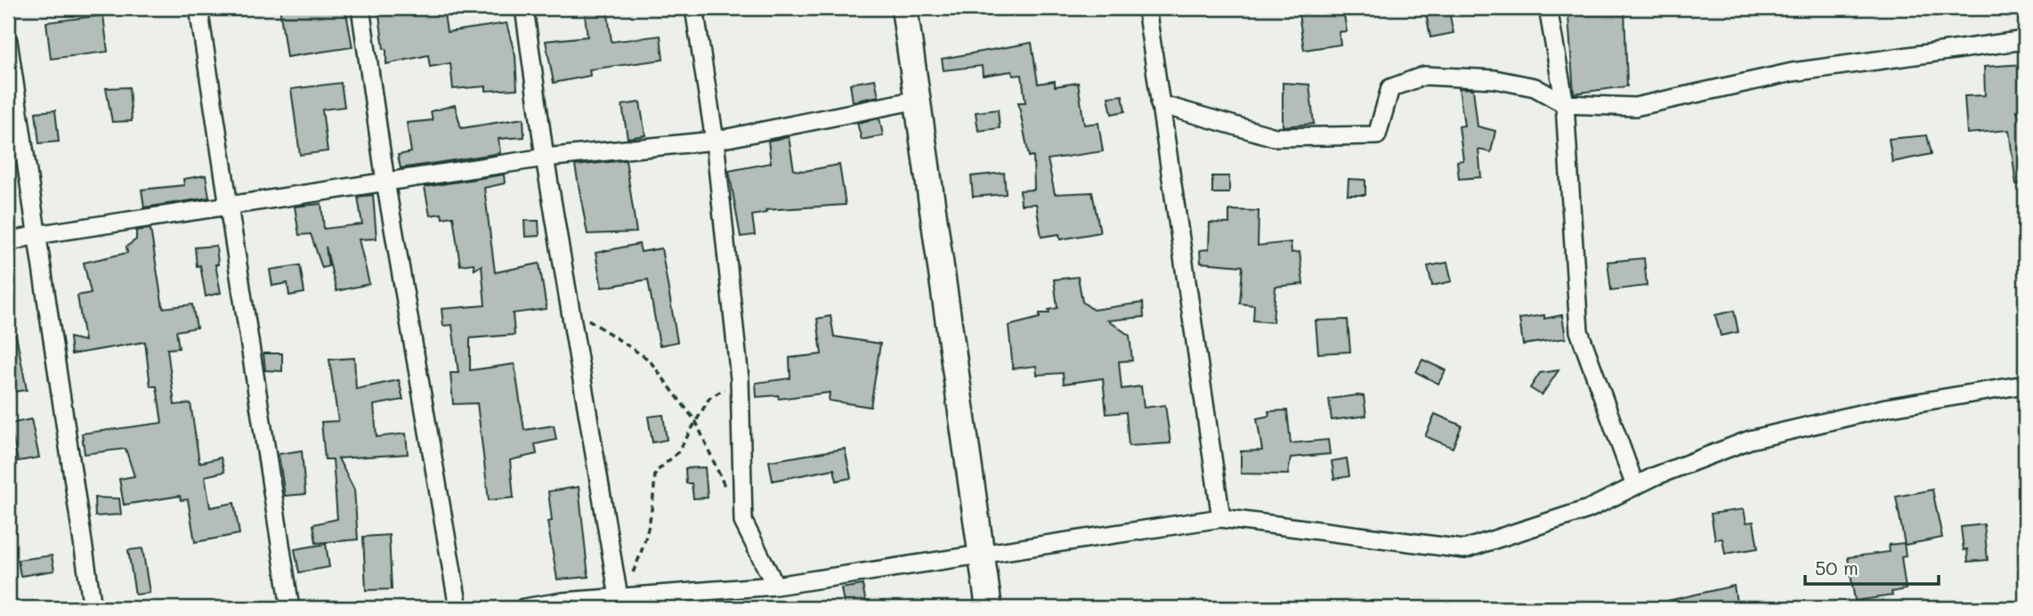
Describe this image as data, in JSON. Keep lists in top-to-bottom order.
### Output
{
  "scale_bar": "50 m"
}
